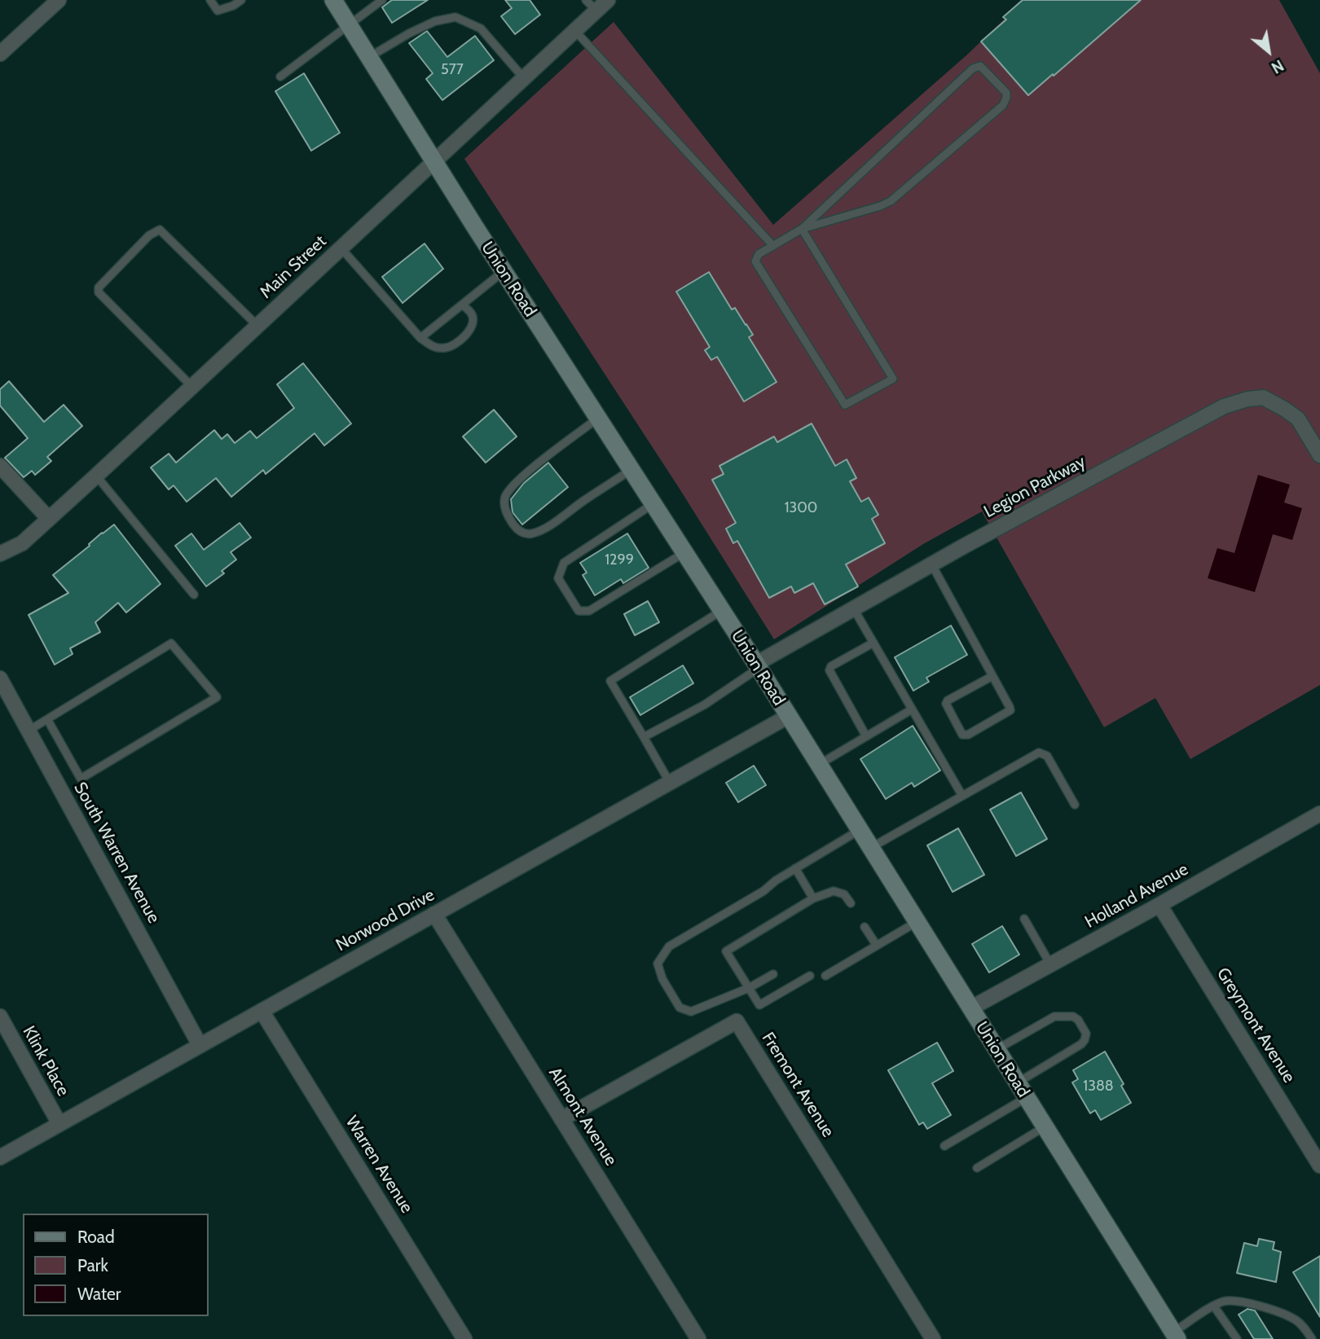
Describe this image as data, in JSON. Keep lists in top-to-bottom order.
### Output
{
  "streets": {
    "main road": ["Union Road"],
    "street": [
      "Main Street",
      "Legion Parkway",
      "South Warren Avenue",
      "Holland Avenue",
      "Norwood Drive",
      "Greymont Avenue",
      "Klink Place",
      "Fremont Avenue",
      "Almont Avenue",
      "Warren Avenue"
    ]
  },
  "crossings": [
    ["Main Street", "Union Road"],
    ["Union Road", "Legion Parkway"],
    ["Union Road", "Holland Avenue"],
    ["Union Road", "Norwood Drive"],
    ["South Warren Avenue", "Norwood Drive"],
    ["Holland Avenue", "Greymont Avenue"],
    ["Norwood Drive", "Klink Place"],
    ["Norwood Drive", "Almont Avenue"],
    ["Norwood Drive", "Warren Avenue"],
    ["Fremont Avenue", "Almont Avenue"]
  ],
  "house_numbers": [
    "577",
    "1300",
    "1299",
    "1388"
  ],
  "legend": ["Road", "Park", "Water"],
  "north": "bottom right"
}
